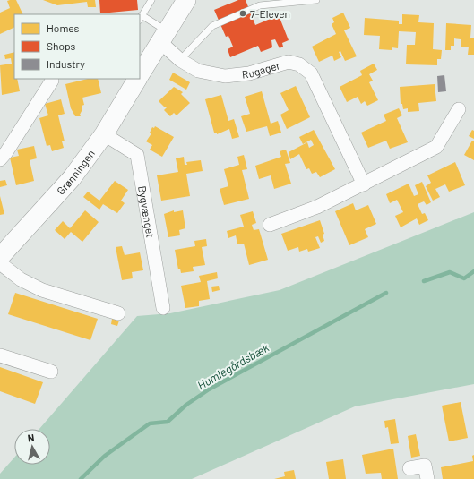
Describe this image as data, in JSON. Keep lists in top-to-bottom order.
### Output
{
  "streets": {
    "street": ["Rugager", "Grønningen", "Bygvænget"]
  },
  "crossings": [
    ["Rugager", "Grønningen"],
    ["Grønningen", "Bygvænget"]
  ],
  "water": ["Humlegårdsbæk"],
  "places": ["7-Eleven"],
  "legend": ["Homes", "Shops", "Industry"],
  "north": "top"
}
